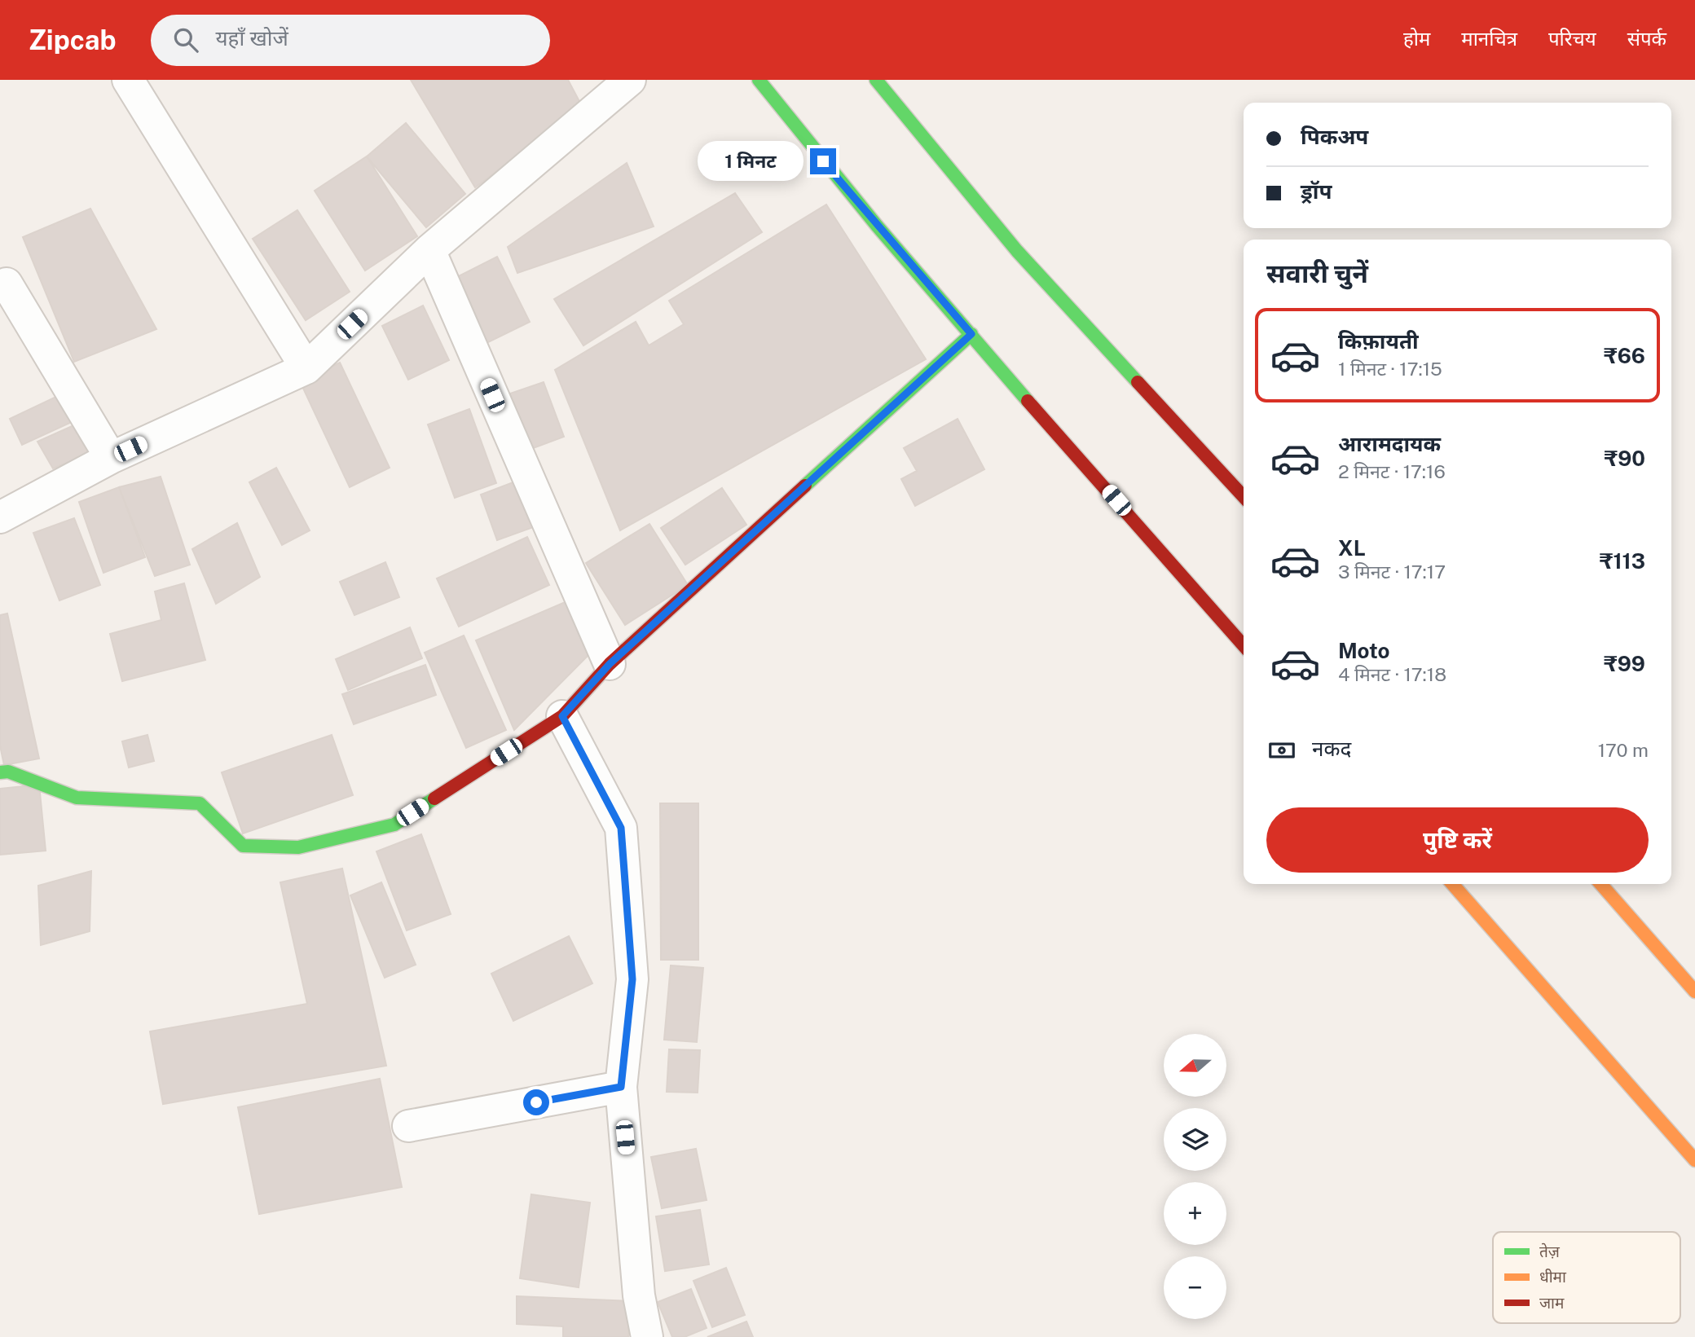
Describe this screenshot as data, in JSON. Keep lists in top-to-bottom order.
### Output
{
  "legend": ["तेज़", "धीमा", "जाम"],
  "north": "left",
  "page": {
    "header": "Zipcab",
    "search": "यहाँ खोजें",
    "nav": [
      "होम",
      "मानचित्र",
      "परिचय",
      "संपर्क"
    ],
    "banner": ["पिकअप", "ड्रॉप"],
    "bubble": "1 मिनट",
    "heading": "सवारी चुनें",
    "list": [
      {
        "name": "किफ़ायती",
        "note": "1 मिनट · 17:15",
        "value": "₹66"
      },
      {
        "name": "आरामदायक",
        "note": "2 मिनट · 17:16",
        "value": "₹90"
      },
      {
        "name": "XL",
        "note": "3 मिनट · 17:17",
        "value": "₹113"
      },
      {
        "name": "Moto",
        "note": "4 मिनट · 17:18",
        "value": "₹99"
      }
    ],
    "pay": ["नकद", "170 m"],
    "buttons": "पुष्टि करें",
    "map_buttons": ["+", "−"]
  }
}
